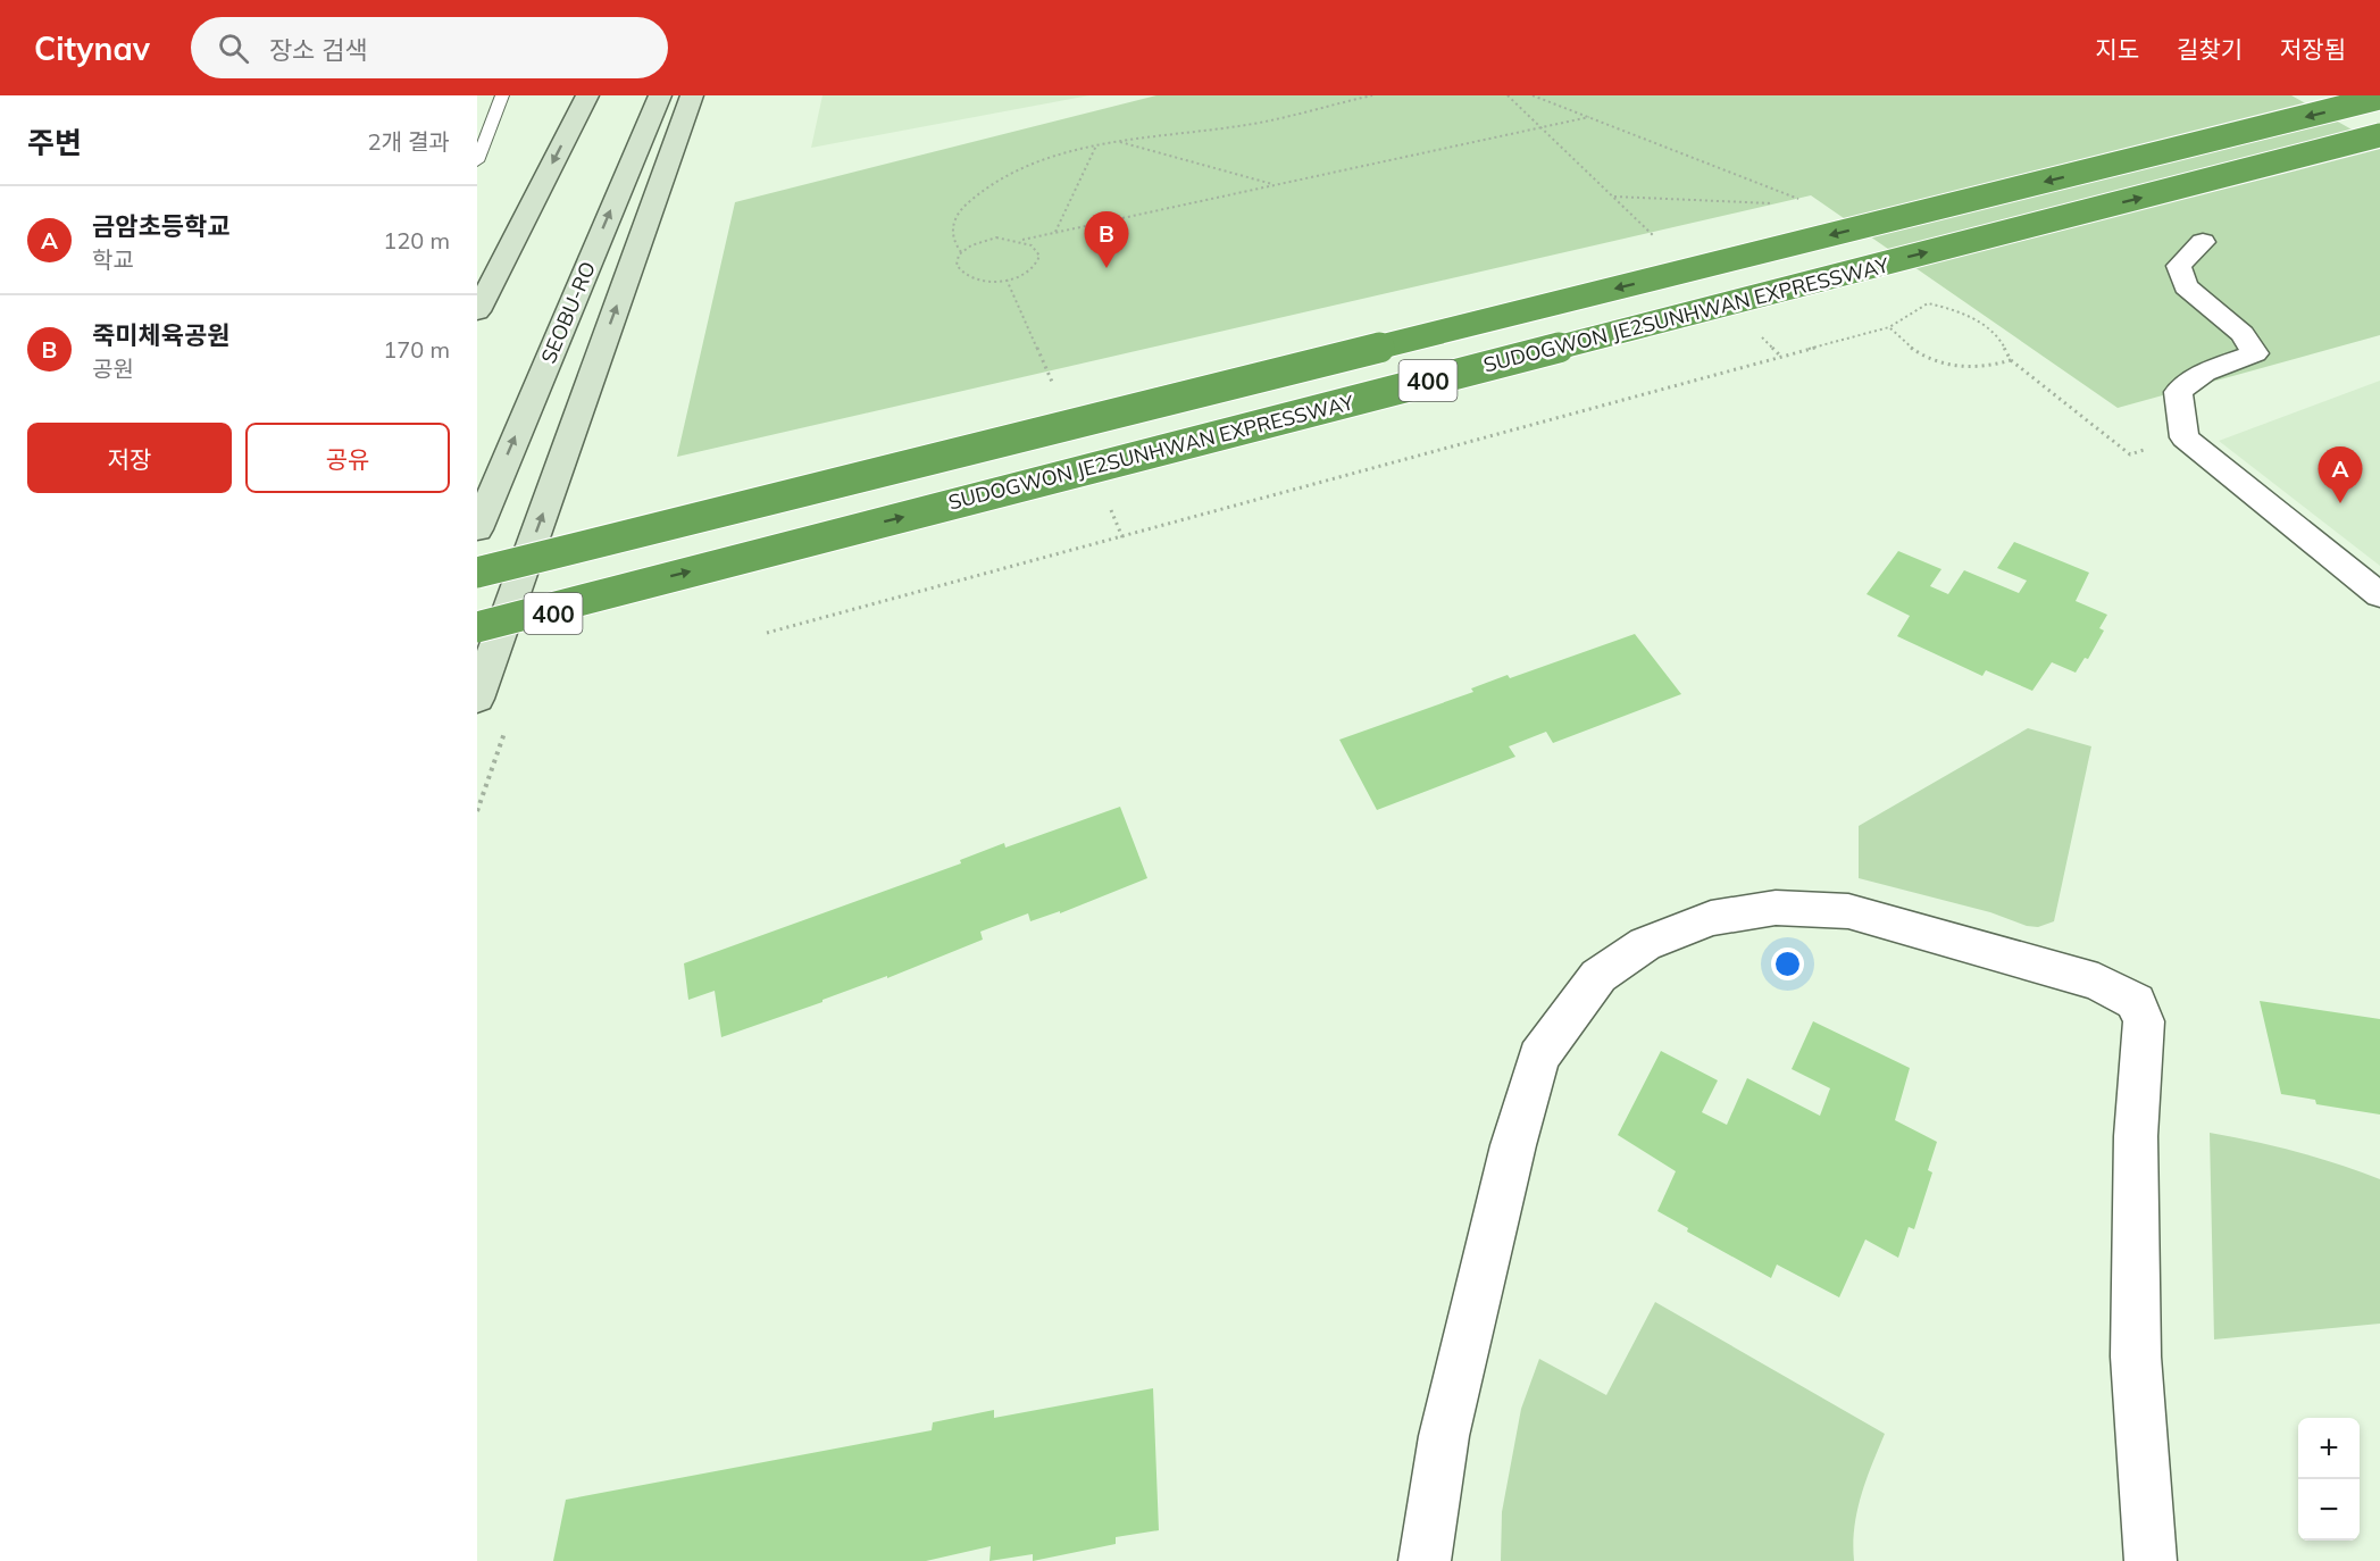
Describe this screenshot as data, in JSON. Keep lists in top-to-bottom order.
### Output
{
  "streets": {
    "highway": ["SUDOGWON JE2SUNHWAN EXPRESSWAY", "400"],
    "main road": ["SEOBU-RO"]
  },
  "crossings": [
    ["SUDOGWON JE2SUNHWAN EXPRESSWAY", "400"]
  ],
  "page": {
    "header": "Citynav",
    "search": "장소 검색",
    "nav": ["지도", "길찾기", "저장됨"],
    "heading": ["주변", "2개 결과"],
    "list": [
      {
        "mark": "A",
        "name": "금암초등학교",
        "note": "학교",
        "value": "120 m"
      },
      {
        "mark": "B",
        "name": "죽미체육공원",
        "note": "공원",
        "value": "170 m"
      }
    ],
    "pins": ["B", "A"],
    "buttons": ["저장", "공유"],
    "map_buttons": ["+", "−"]
  }
}
